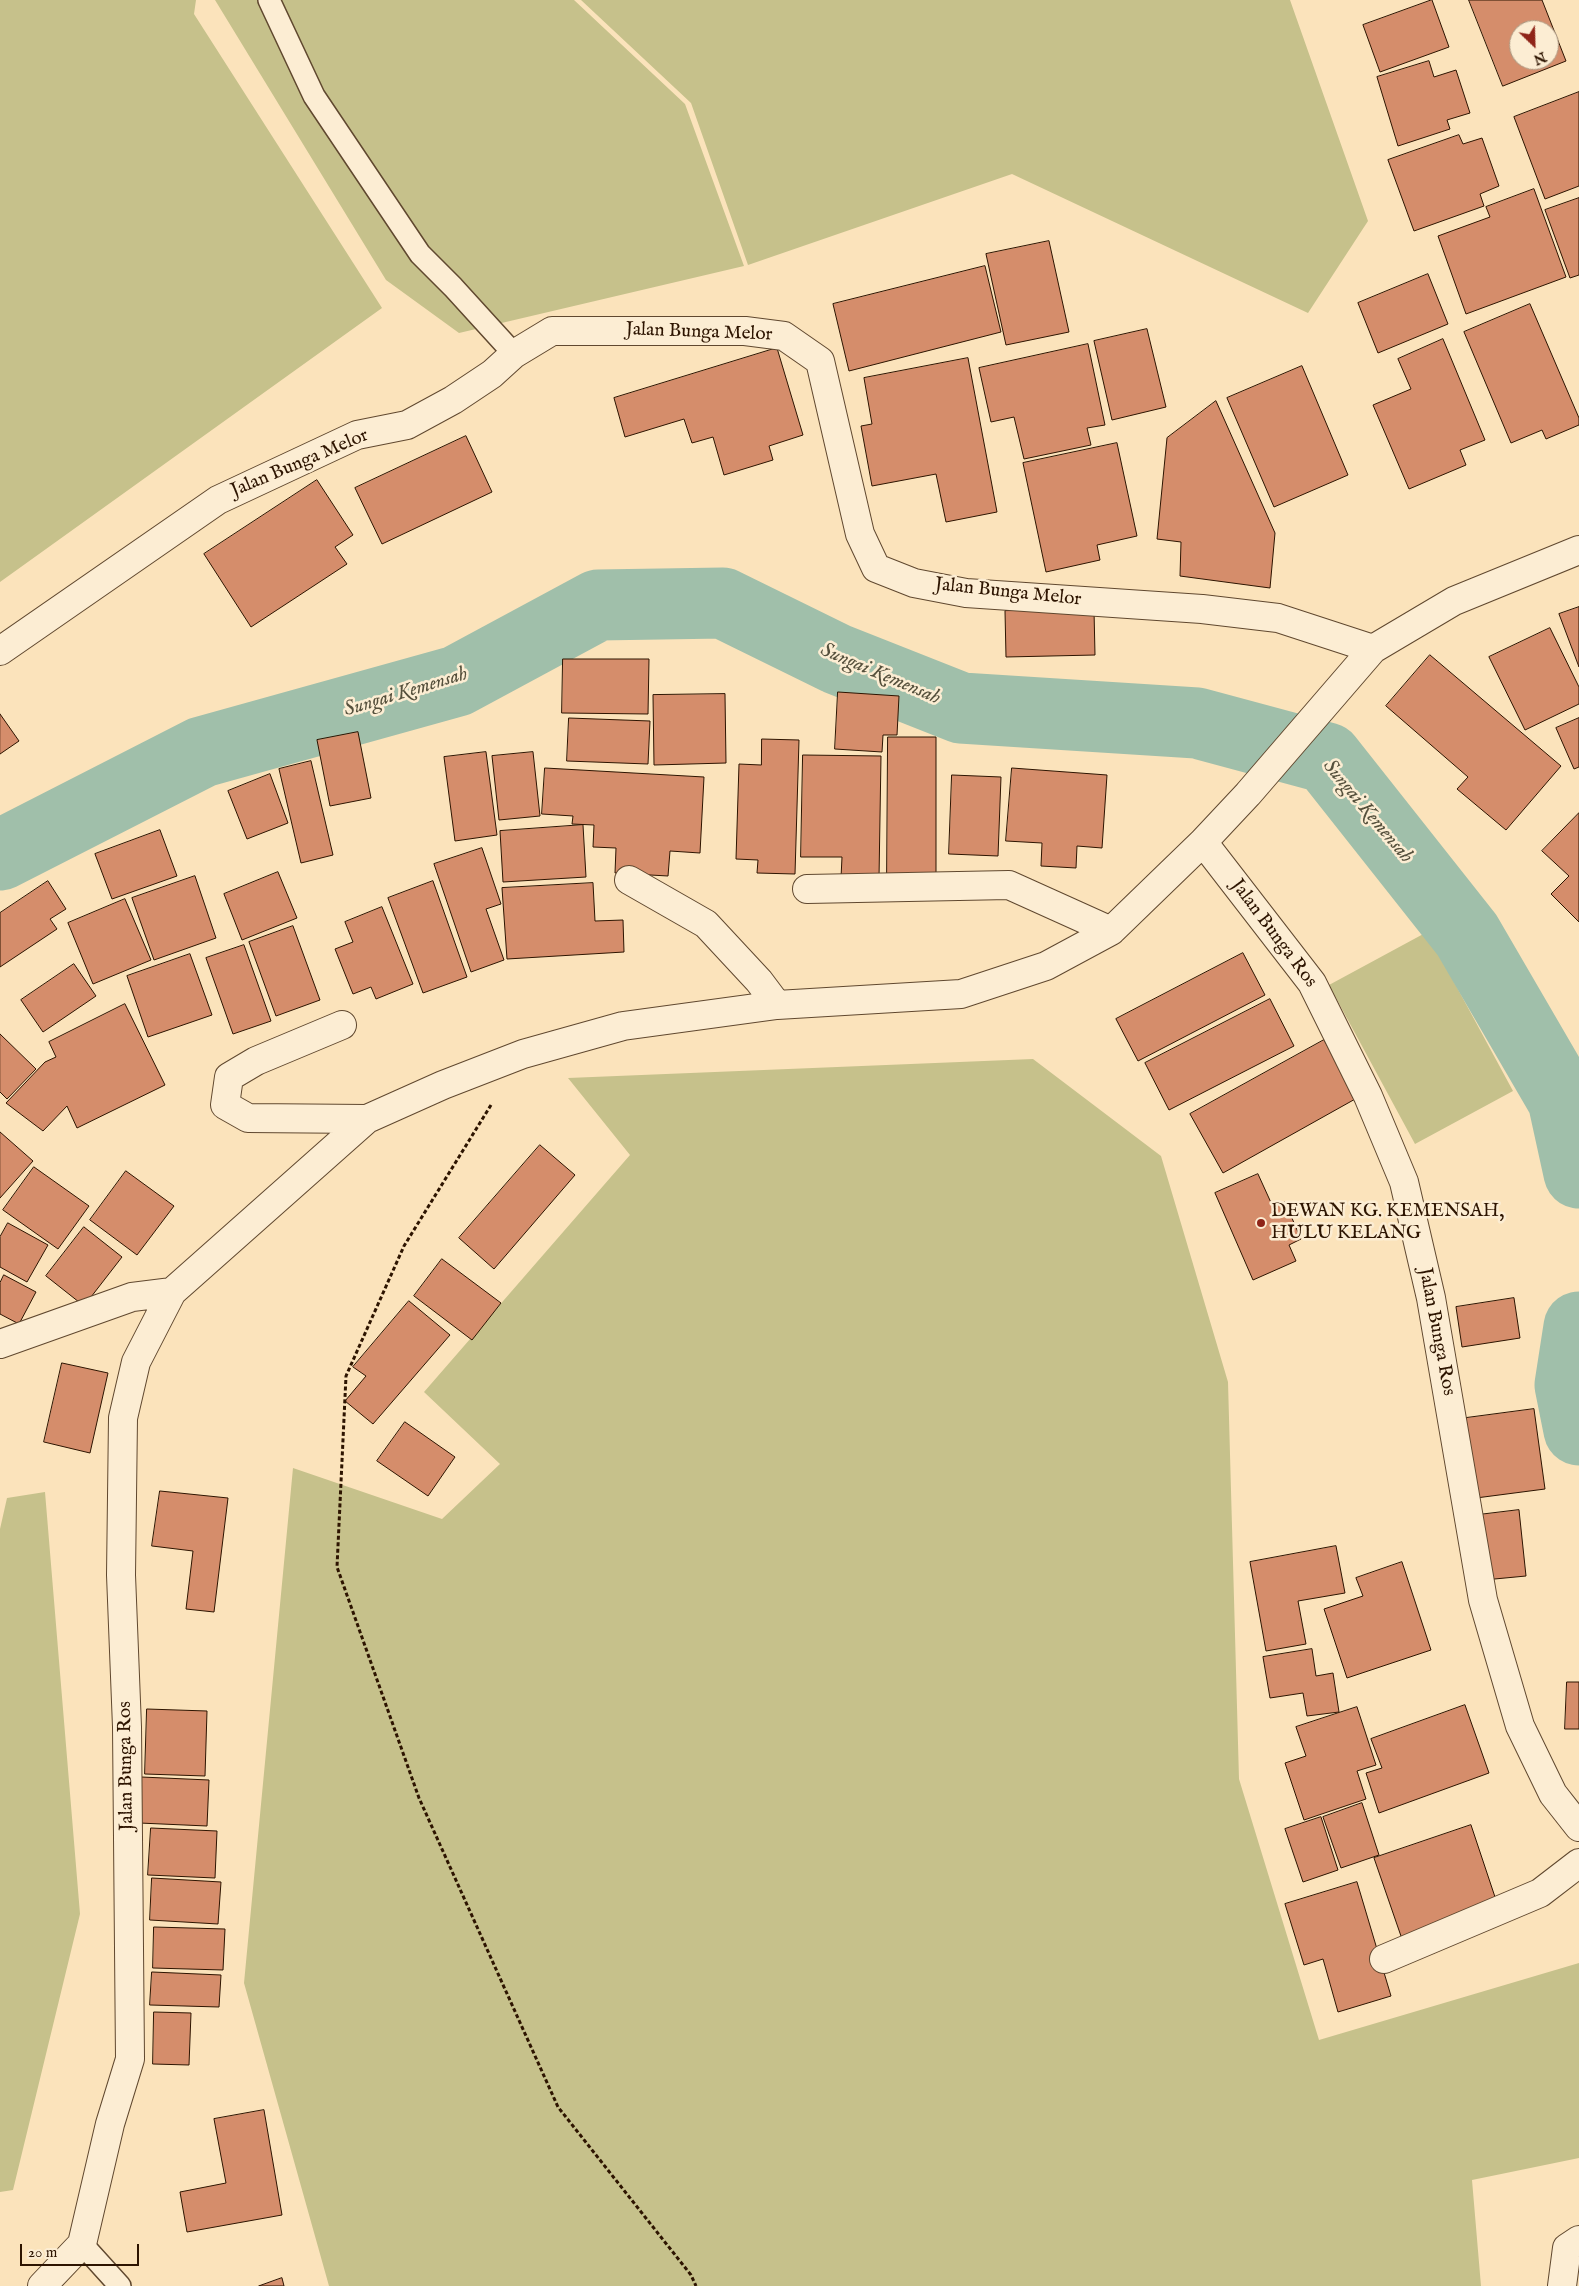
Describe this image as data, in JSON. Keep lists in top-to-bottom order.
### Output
{
  "streets": {
    "street": ["Jalan Bunga Melor", "Jalan Bunga Ros"]
  },
  "water": ["Sungai Kemensah"],
  "places": ["DEWAN KG. KEMENSAH, HULU KELANG"],
  "scale_bar": "20 m",
  "north": "bottom right"
}
